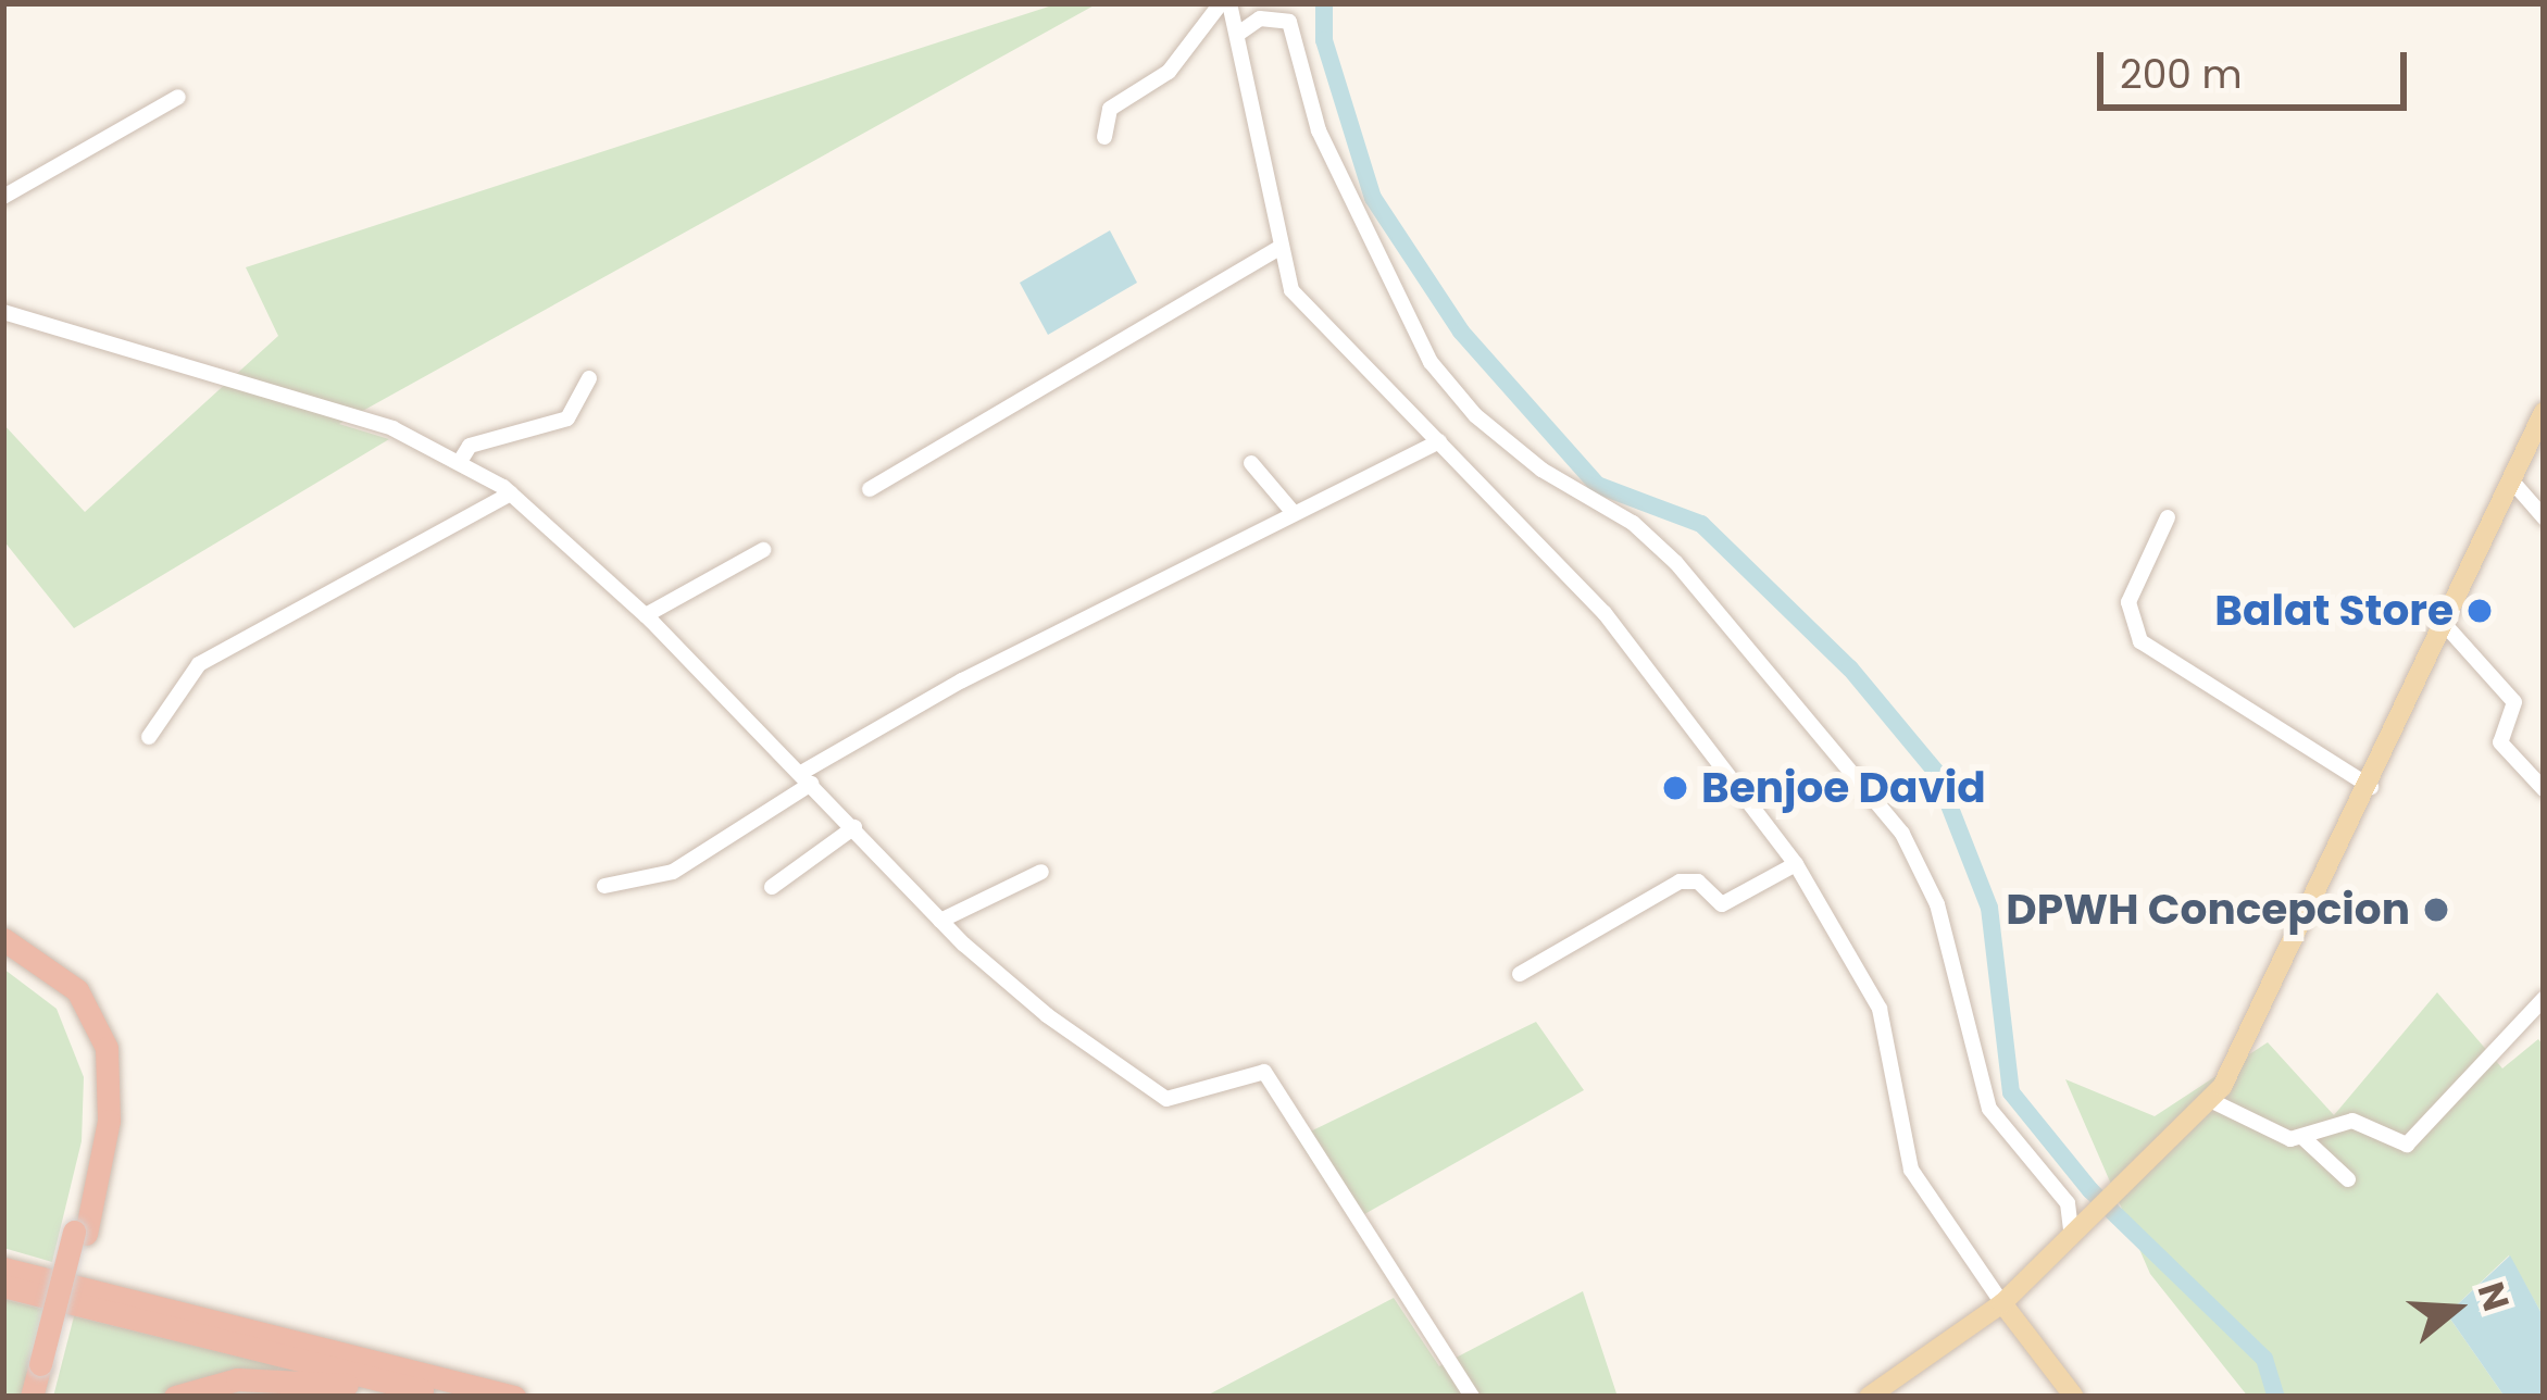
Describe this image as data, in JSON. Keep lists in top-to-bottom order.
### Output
{
  "places": ["Balat Store", "Benjoe David", "DPWH Concepcion"],
  "scale_bar": "200 m",
  "north": "right"
}
